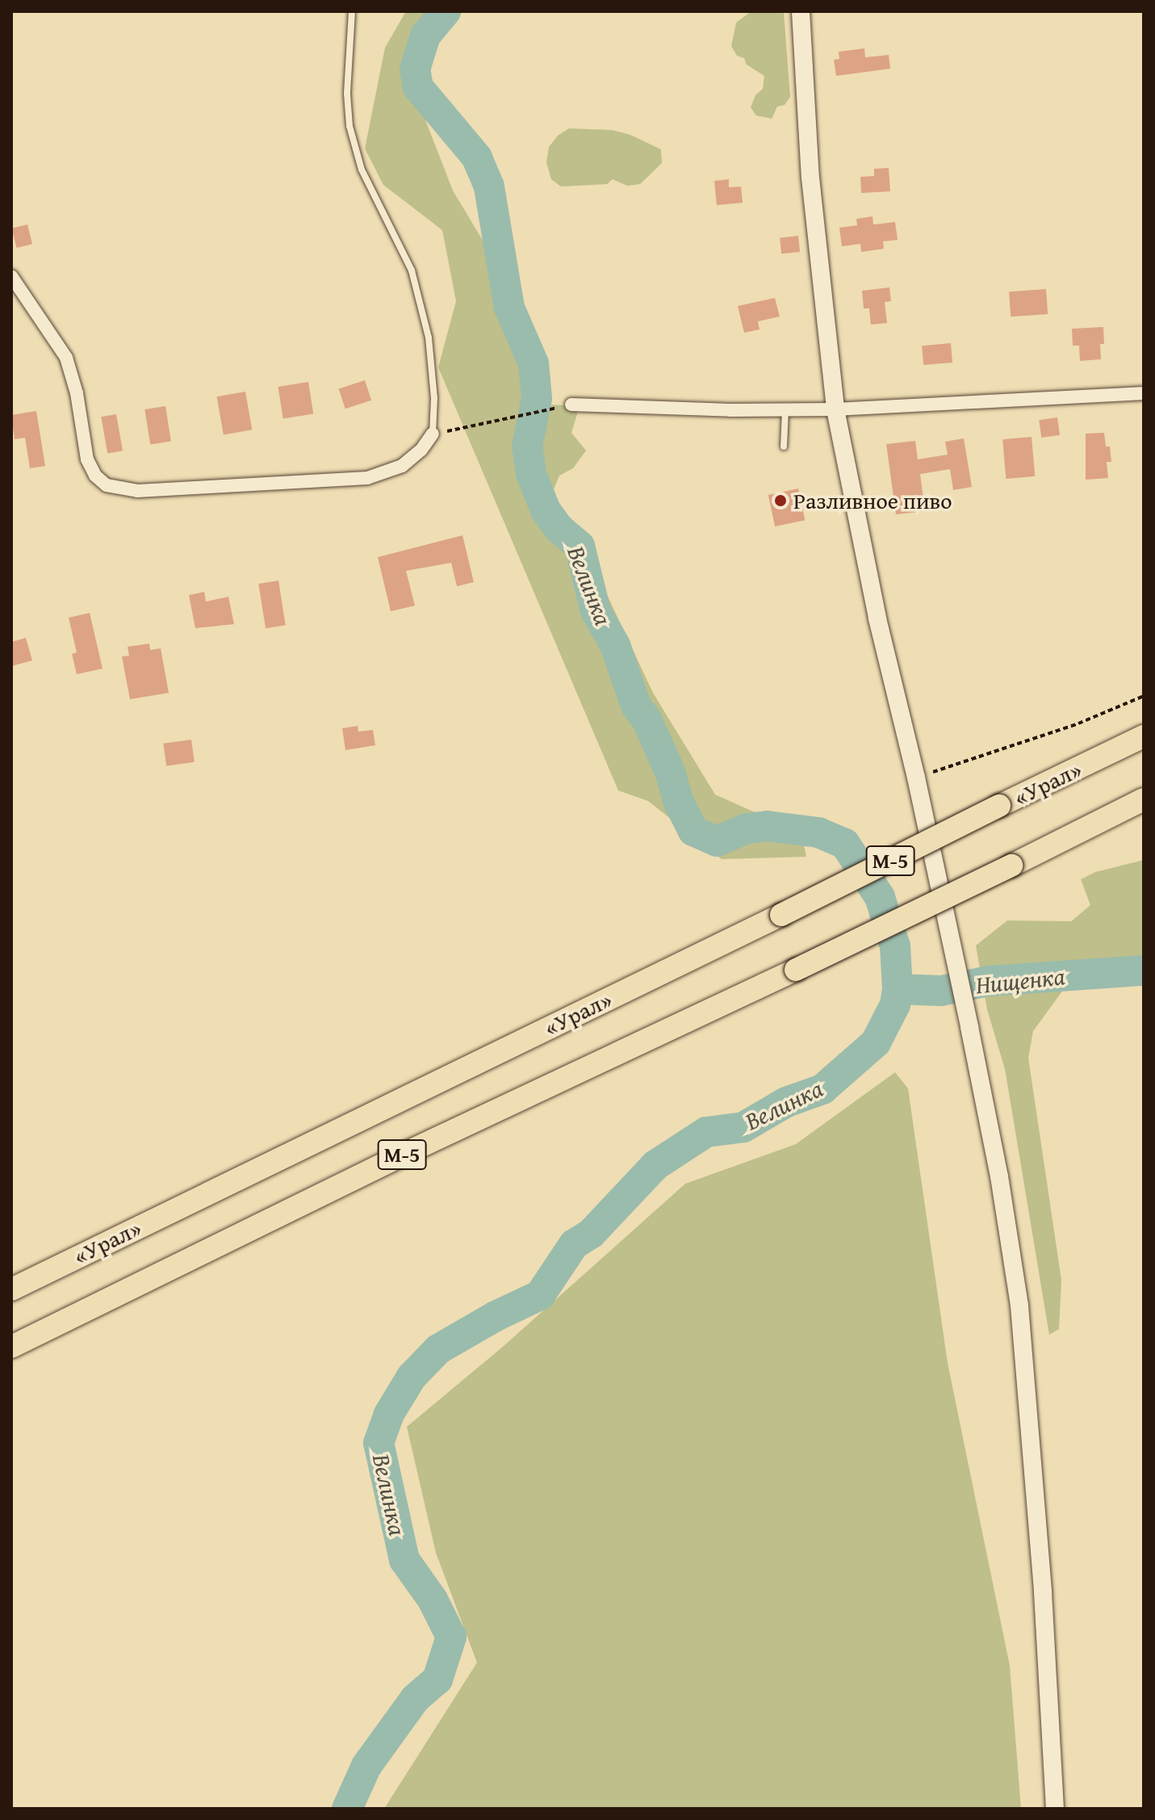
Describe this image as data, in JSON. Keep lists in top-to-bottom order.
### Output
{
  "streets": {
    "highway": ["«Урал»", "М-5"]
  },
  "water": ["Велинка", "Нищенка"],
  "places": ["Разливное пиво"]
}
